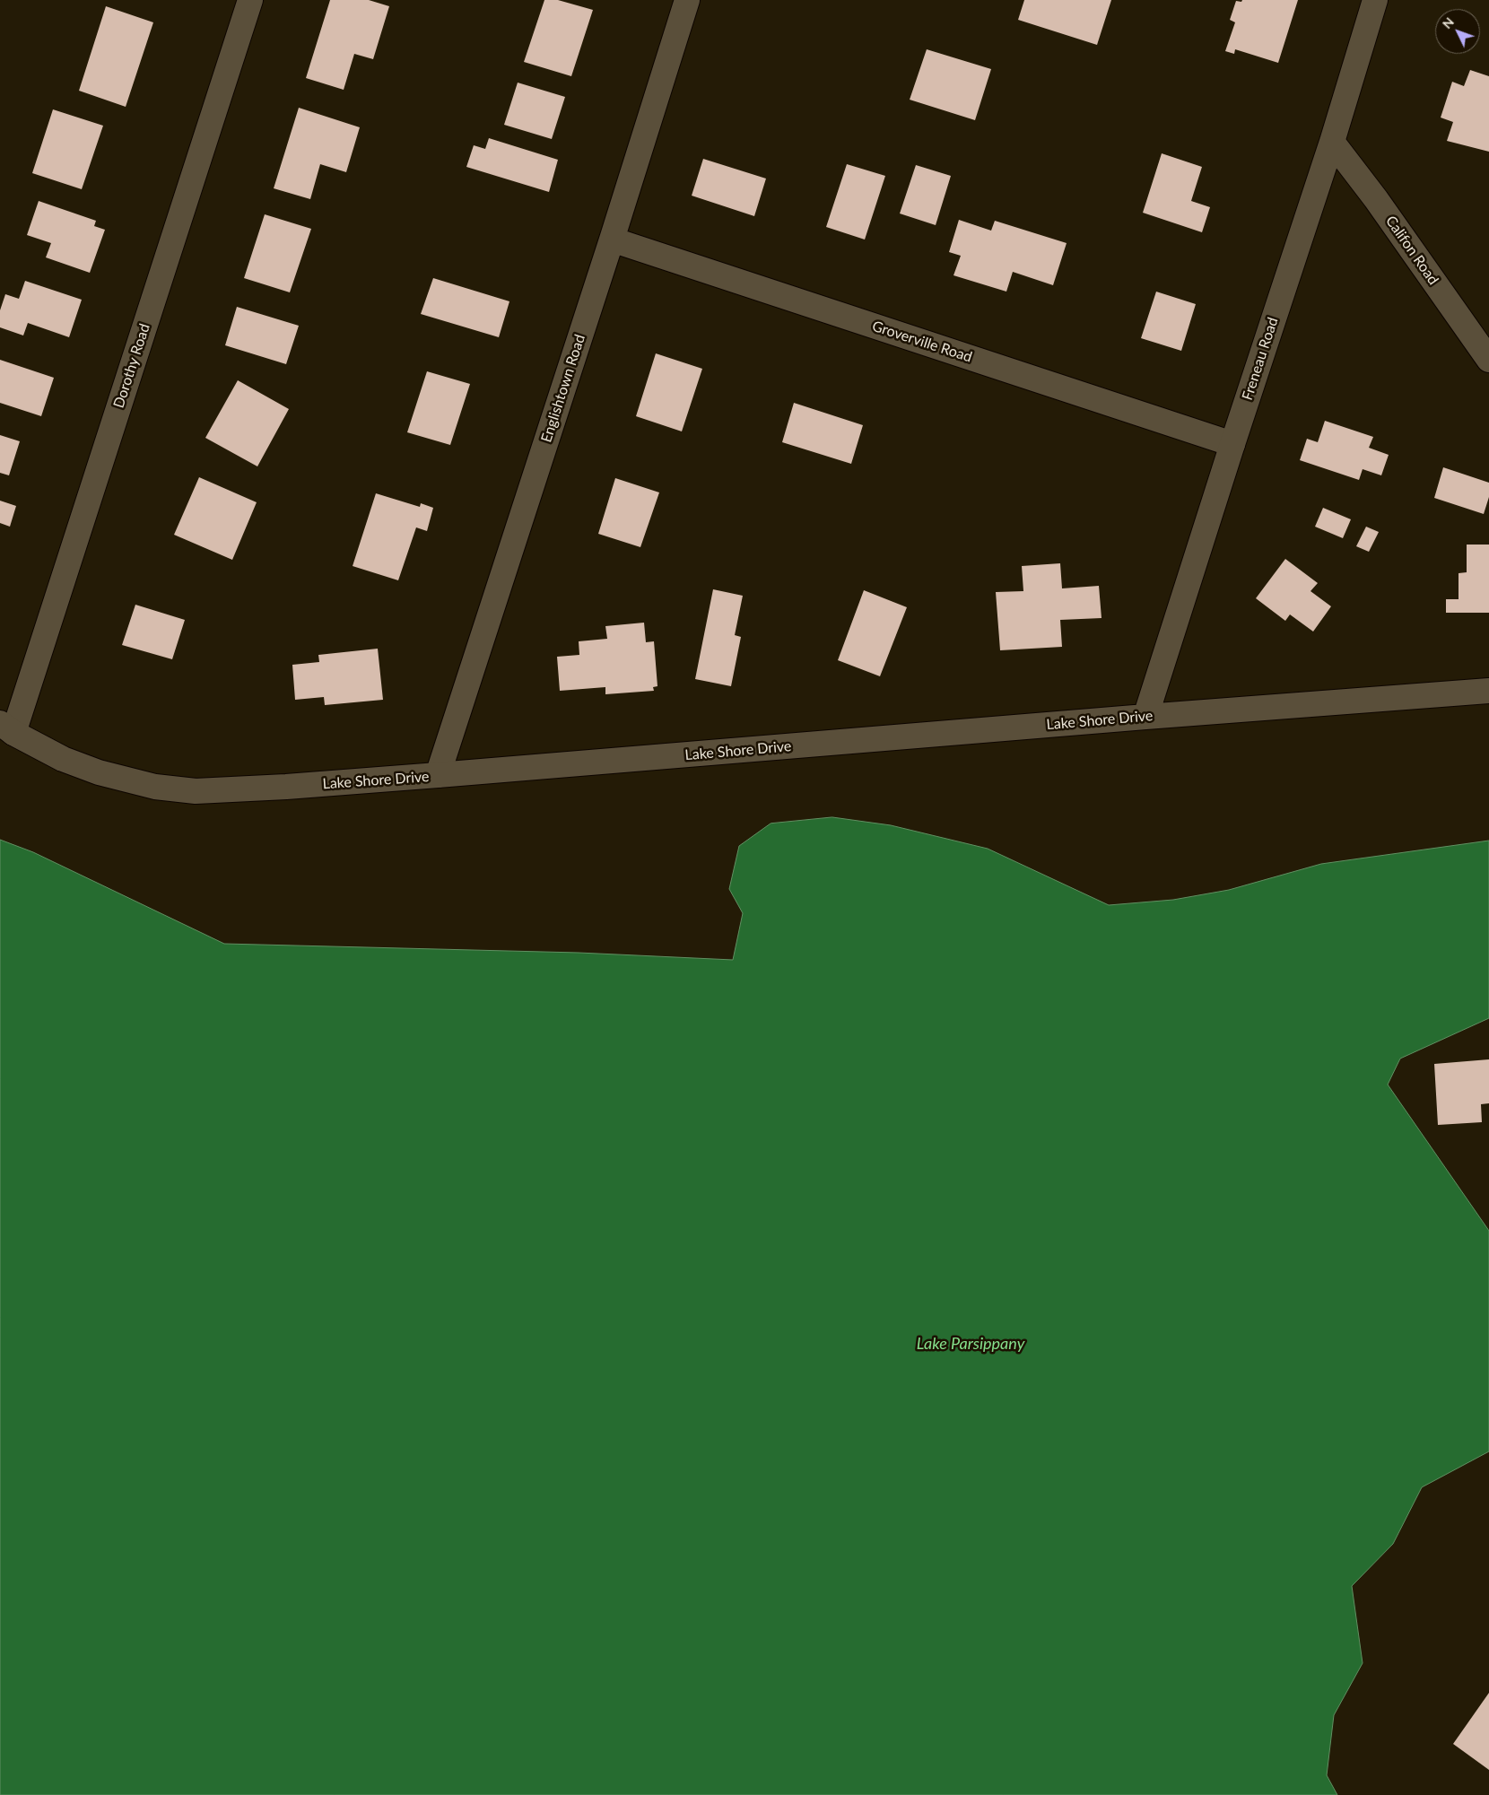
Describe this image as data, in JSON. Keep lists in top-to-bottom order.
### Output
{
  "streets": {
    "street": [
      "Califon Road",
      "Groverville Road",
      "Freneau Road",
      "Dorothy Road",
      "Englishtown Road",
      "Lake Shore Drive"
    ]
  },
  "crossings": [
    ["Califon Road", "Freneau Road"],
    ["Groverville Road", "Freneau Road"],
    ["Groverville Road", "Englishtown Road"],
    ["Freneau Road", "Lake Shore Drive"],
    ["Dorothy Road", "Lake Shore Drive"],
    ["Englishtown Road", "Lake Shore Drive"]
  ],
  "water": ["Lake Parsippany"],
  "north": "top left"
}
